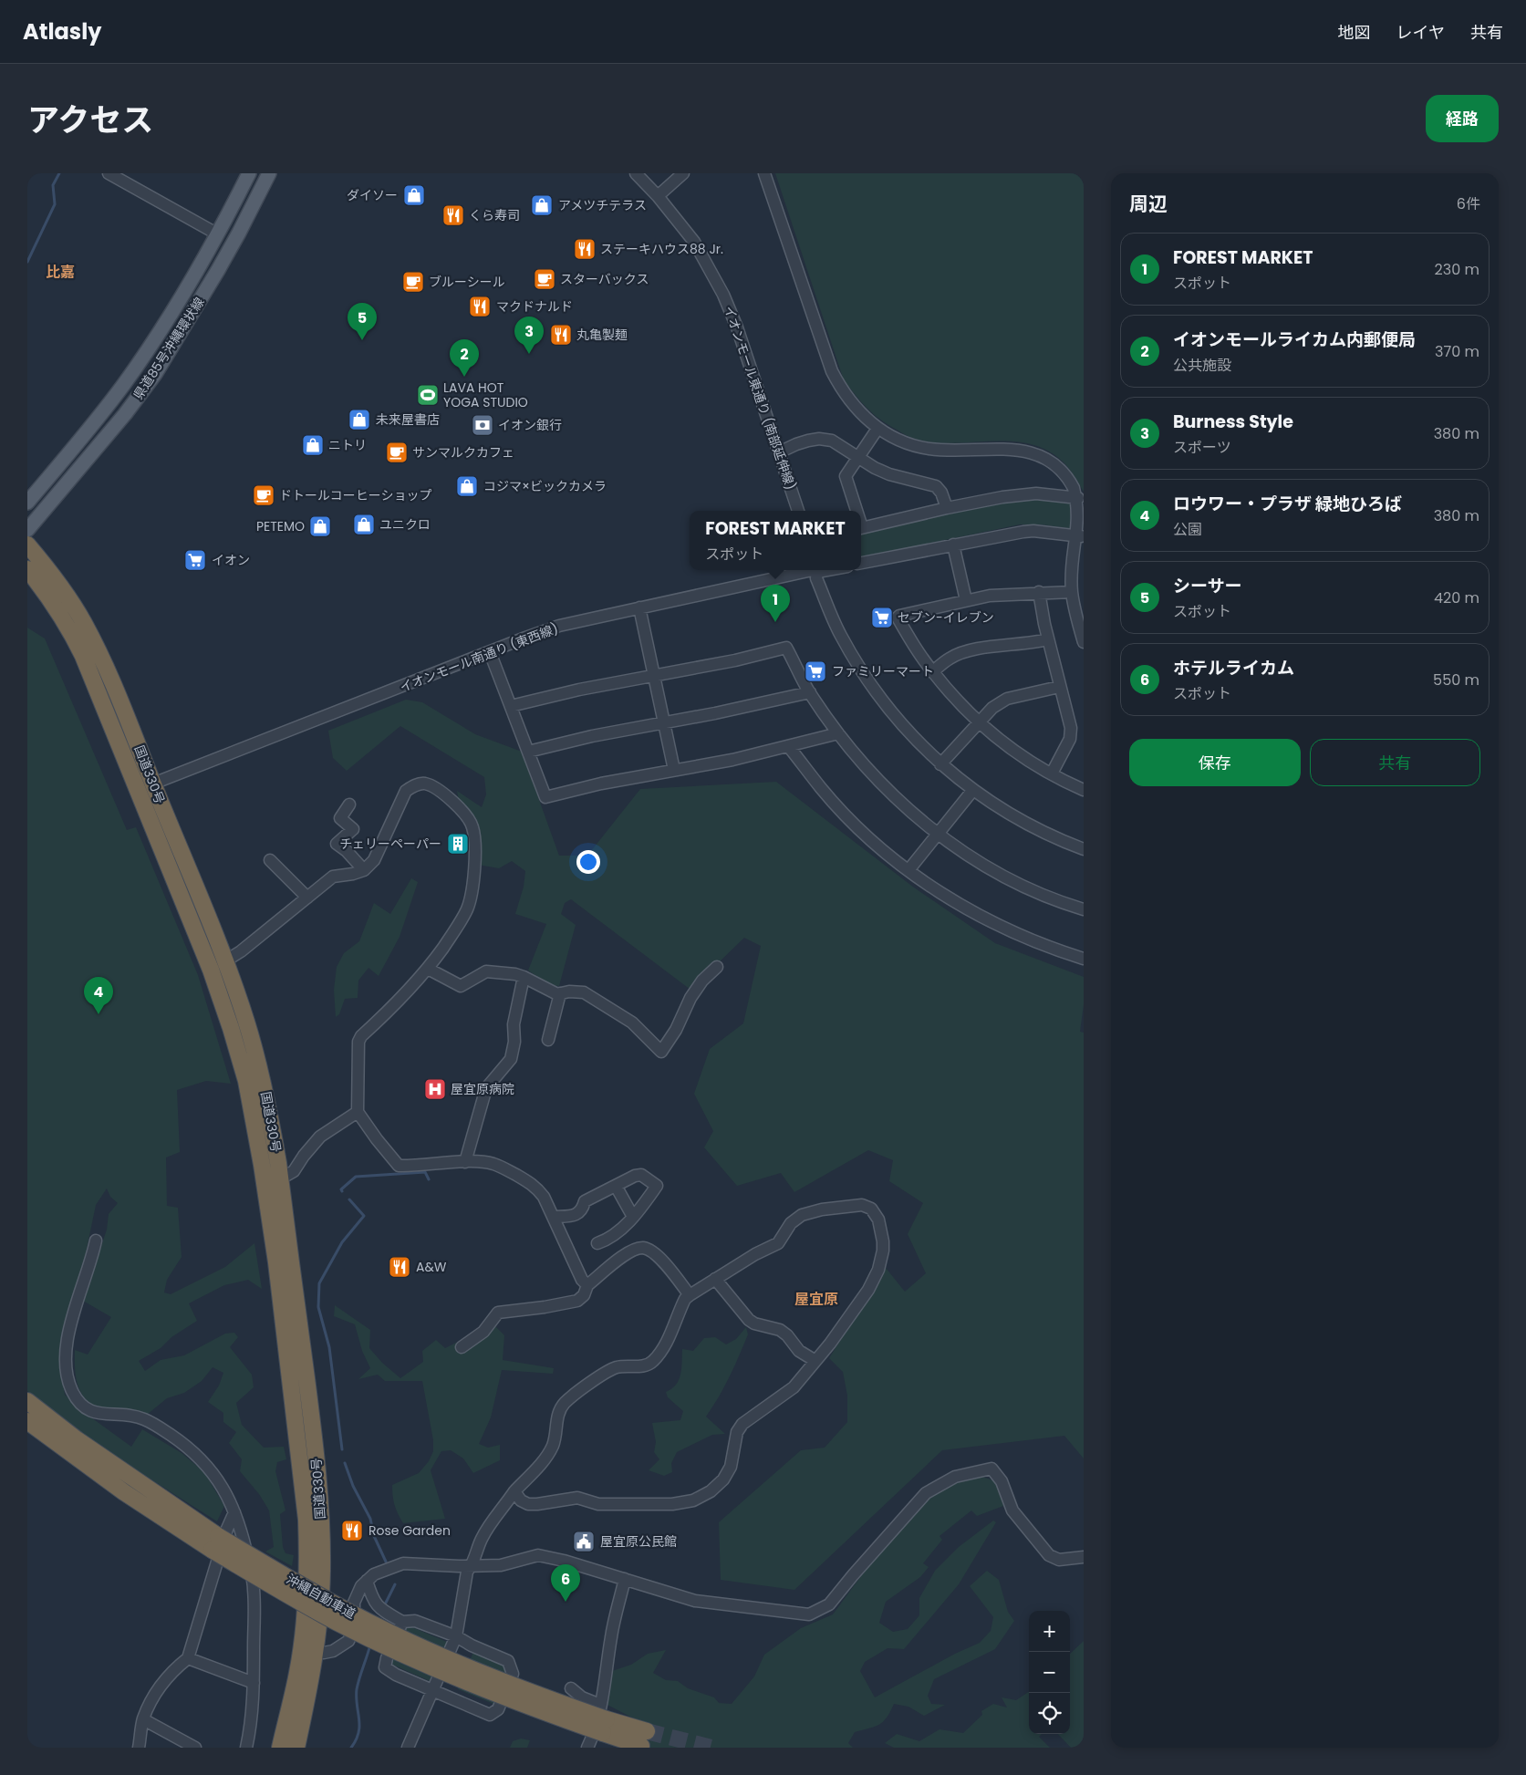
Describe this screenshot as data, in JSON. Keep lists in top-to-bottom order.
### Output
{
  "streets": {
    "highway": ["国道330号", "沖縄自動車道"],
    "main road": ["県道85号沖縄環状線"],
    "street": ["イオンモール東通り (南部延伸線)", "イオンモール南通り (東西線)"]
  },
  "crossings": [
    ["イオンモール南通り (東西線)", "国道330号"]
  ],
  "districts": ["比嘉", "屋宜原"],
  "places": {
    "shop": [
      "ダイソー",
      "アメツチテラス",
      "未来屋書店",
      "ニトリ",
      "コジマ×ビックカメラ",
      "ユニクロ",
      "PETEMO"
    ],
    "restaurant": [
      "くら寿司",
      "ステーキハウス88 Jr.",
      "マクドナルド",
      "丸亀製麺",
      "A&W",
      "Rose Garden"
    ],
    "cafe": [
      "スターバックス",
      "ブルーシール",
      "サンマルクカフェ",
      "ドトールコーヒーショップ"
    ],
    "sports": ["LAVA HOT YOGA STUDIO"],
    "bank": ["イオン銀行"],
    "supermarket": ["イオン", "セブン-イレブン", "ファミリーマート"],
    "building": ["チェリーペーパー"],
    "hospital": ["屋宜原病院"],
    "public building": ["屋宜原公民館"]
  },
  "page": {
    "header": "Atlasly",
    "nav": ["地図", "レイヤ", "共有"],
    "title": "アクセス",
    "buttons": [
      "経路",
      ["保存", "共有"]
    ],
    "heading": ["周辺", "6件"],
    "list": [
      {
        "mark": "1",
        "name": "FOREST MARKET",
        "note": "スポット",
        "value": "230 m"
      },
      {
        "mark": "2",
        "name": "イオンモールライカム内郵便局",
        "note": "公共施設",
        "value": "370 m"
      },
      {
        "mark": "3",
        "name": "Burness Style",
        "note": "スポーツ",
        "value": "380 m"
      },
      {
        "mark": "4",
        "name": "ロウワー・プラザ 緑地ひろば",
        "note": "公園",
        "value": "380 m"
      },
      {
        "mark": "5",
        "name": "シーサー",
        "note": "スポット",
        "value": "420 m"
      },
      {
        "mark": "6",
        "name": "ホテルライカム",
        "note": "スポット",
        "value": "550 m"
      }
    ],
    "pins": [
      "5",
      "3",
      "2",
      "1",
      "4",
      "6"
    ],
    "popup": ["FOREST MARKET", "スポット"],
    "map_buttons": ["+", "−"]
  }
}
